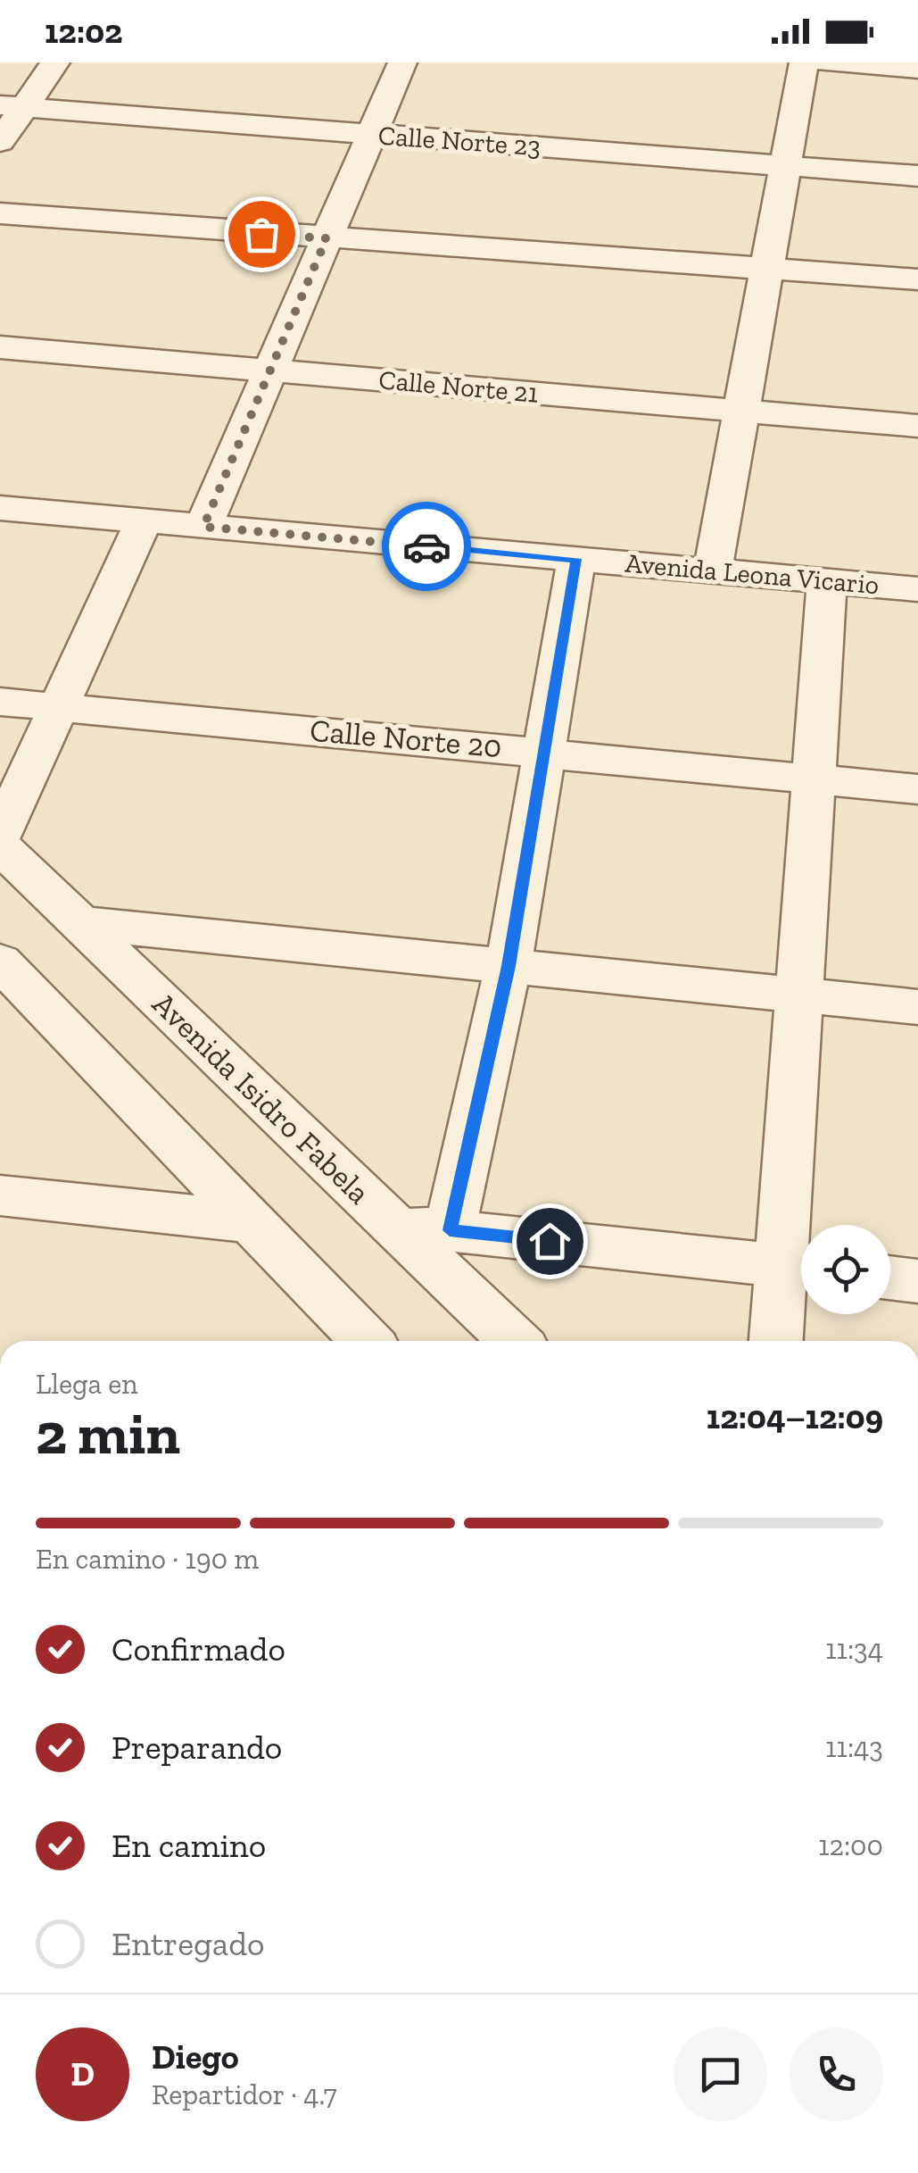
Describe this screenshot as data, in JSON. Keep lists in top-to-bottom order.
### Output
{
  "streets": {
    "street": [
      "Calle Norte 23",
      "Calle Norte 21",
      "Avenida Leona Vicario",
      "Calle Norte 20",
      "Avenida Isidro Fabela"
    ]
  },
  "page": {
    "status": "12:02",
    "heading": ["2 min", "Llega en", "12:04–12:09"],
    "panel": ["Diego", "Repartidor · 4.7"],
    "bar": "En camino · 190 m",
    "list": [
      ["Confirmado", "11:34"],
      ["Preparando", "11:43"],
      ["En camino", "12:00"],
      "Entregado"
    ],
    "round": "D"
  }
}
